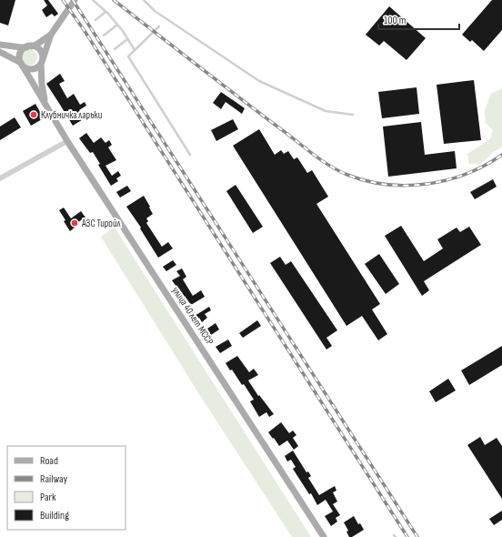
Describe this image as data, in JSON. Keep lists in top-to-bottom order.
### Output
{
  "streets": {
    "main road": ["улица 40 лет МССР"]
  },
  "places": ["Клубничка ларьки", "АЗС Тиройл"],
  "legend": [
    "Road",
    "Railway",
    "Park",
    "Building"
  ],
  "scale_bar": "100 m"
}
